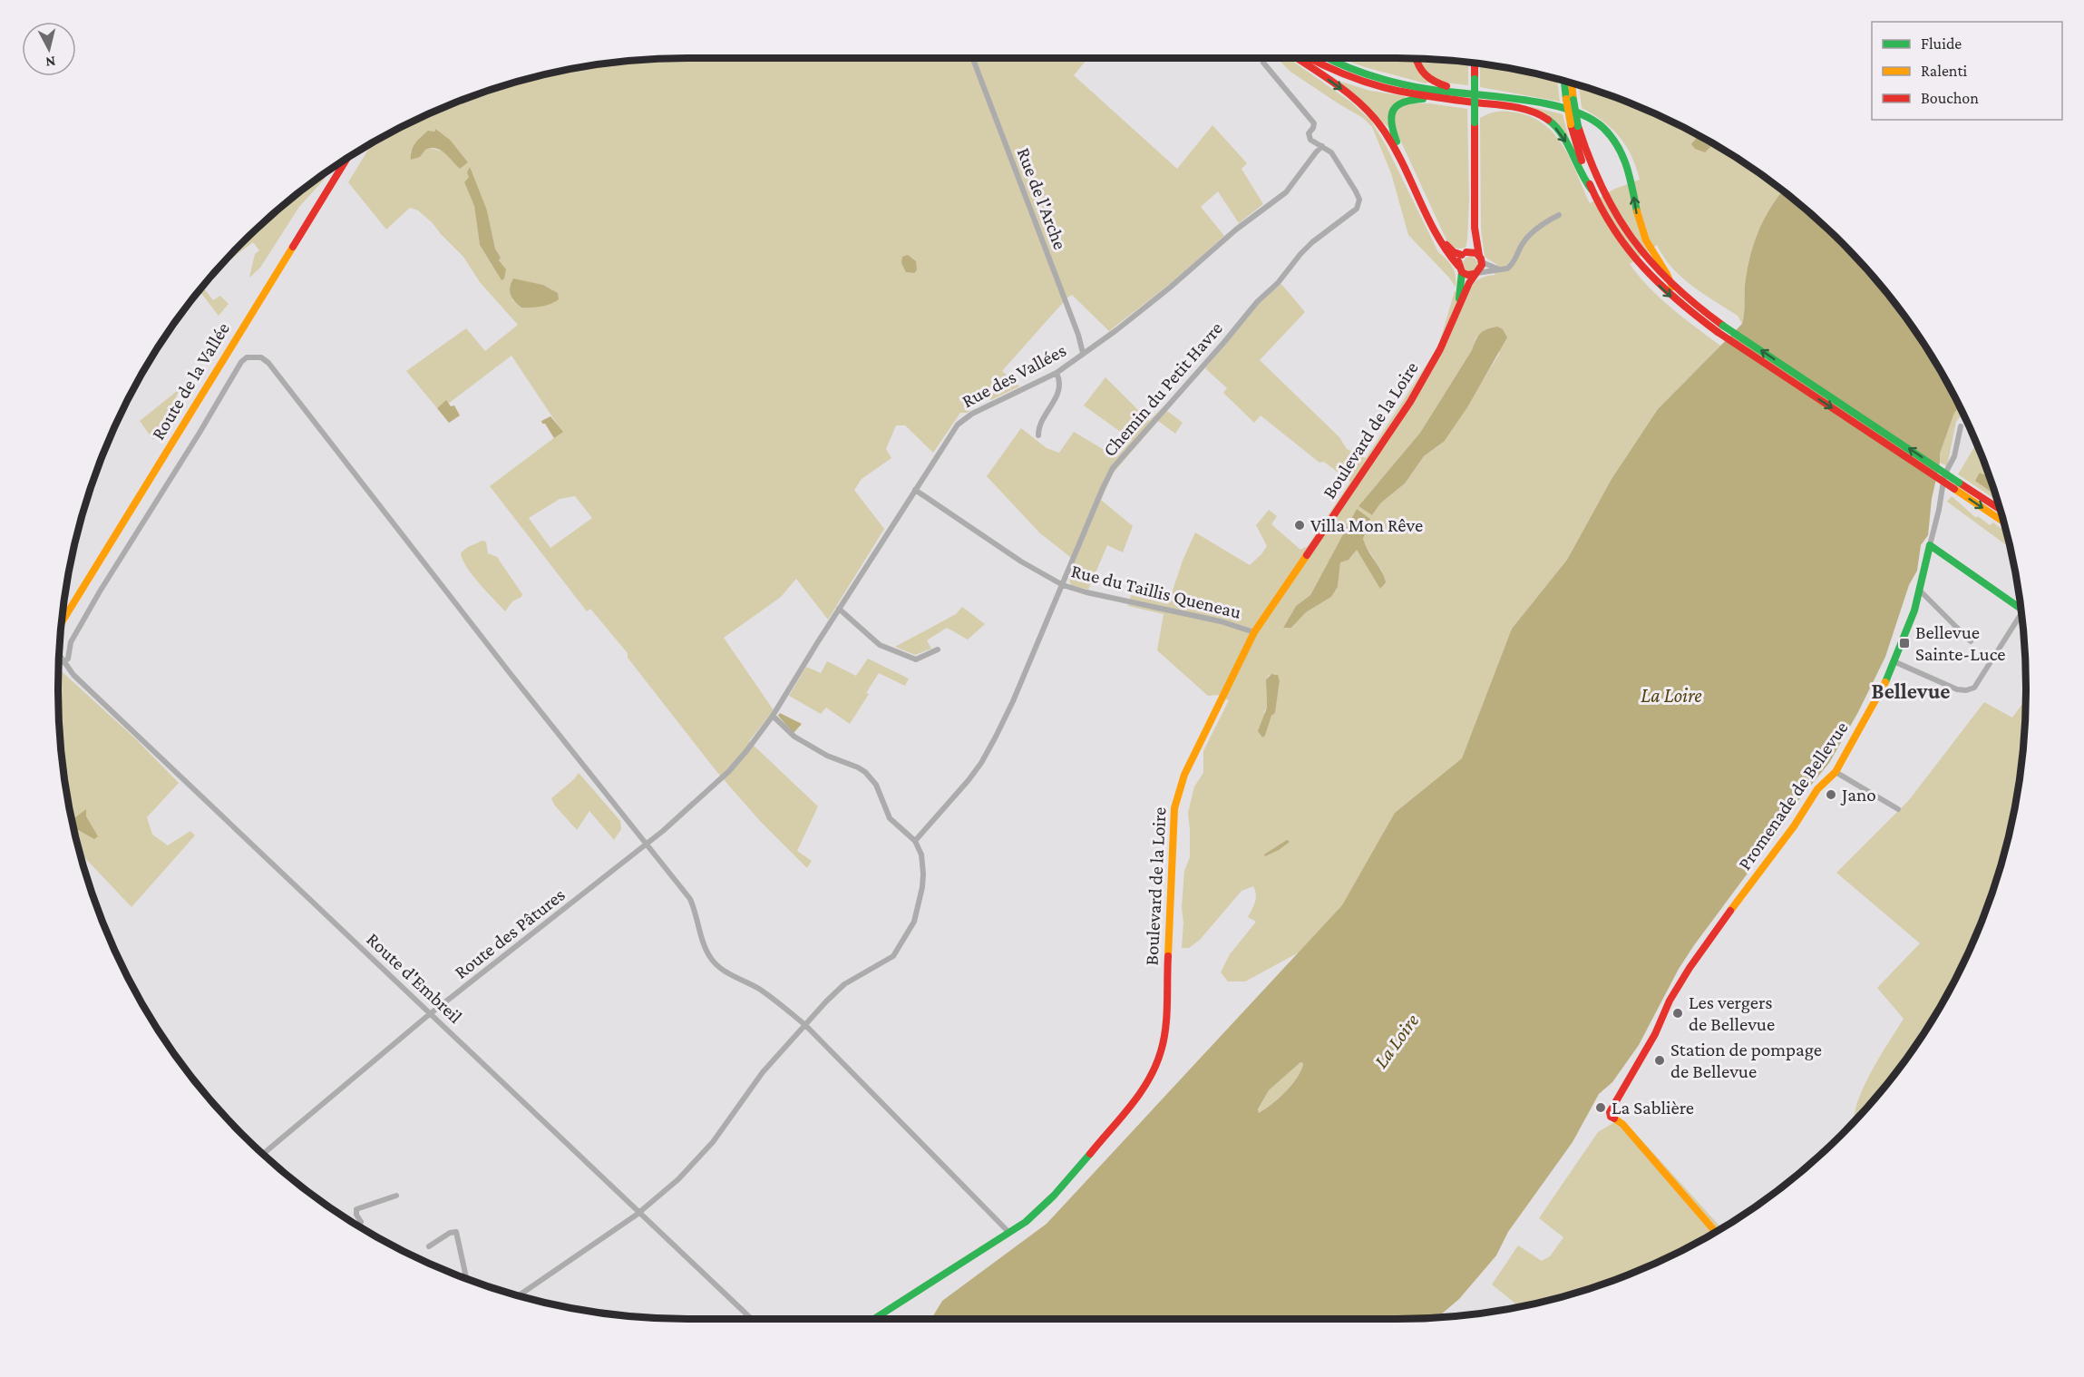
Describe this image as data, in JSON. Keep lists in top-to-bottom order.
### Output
{
  "streets": {
    "main road": ["Route de la Vallée", "Boulevard de la Loire", "Promenade de Bellevue"],
    "street": [
      "Rue de l'Arche",
      "Rue des Vallées",
      "Chemin du Petit Havre",
      "Rue du Taillis Queneau",
      "Route des Pâtures",
      "Route d'Embreil"
    ]
  },
  "crossings": [
    ["Rue de l'Arche", "Rue des Vallées"],
    ["Rue des Vallées", "Chemin du Petit Havre"],
    ["Rue des Vallées", "Rue du Taillis Queneau"],
    ["Rue des Vallées", "Route des Pâtures"],
    ["Chemin du Petit Havre", "Rue du Taillis Queneau"],
    ["Boulevard de la Loire", "Rue du Taillis Queneau"],
    ["Route des Pâtures", "Route d'Embreil"]
  ],
  "districts": ["Bellevue"],
  "water": ["La Loire"],
  "places": {
    "other": [
      "Villa Mon Rêve",
      "Jano",
      "Les vergers de Bellevue",
      "Station de pompage de Bellevue",
      "La Sablière"
    ],
    "transit": ["Bellevue Sainte-Luce"]
  },
  "legend": ["Fluide", "Ralenti", "Bouchon"],
  "north": "bottom"
}
